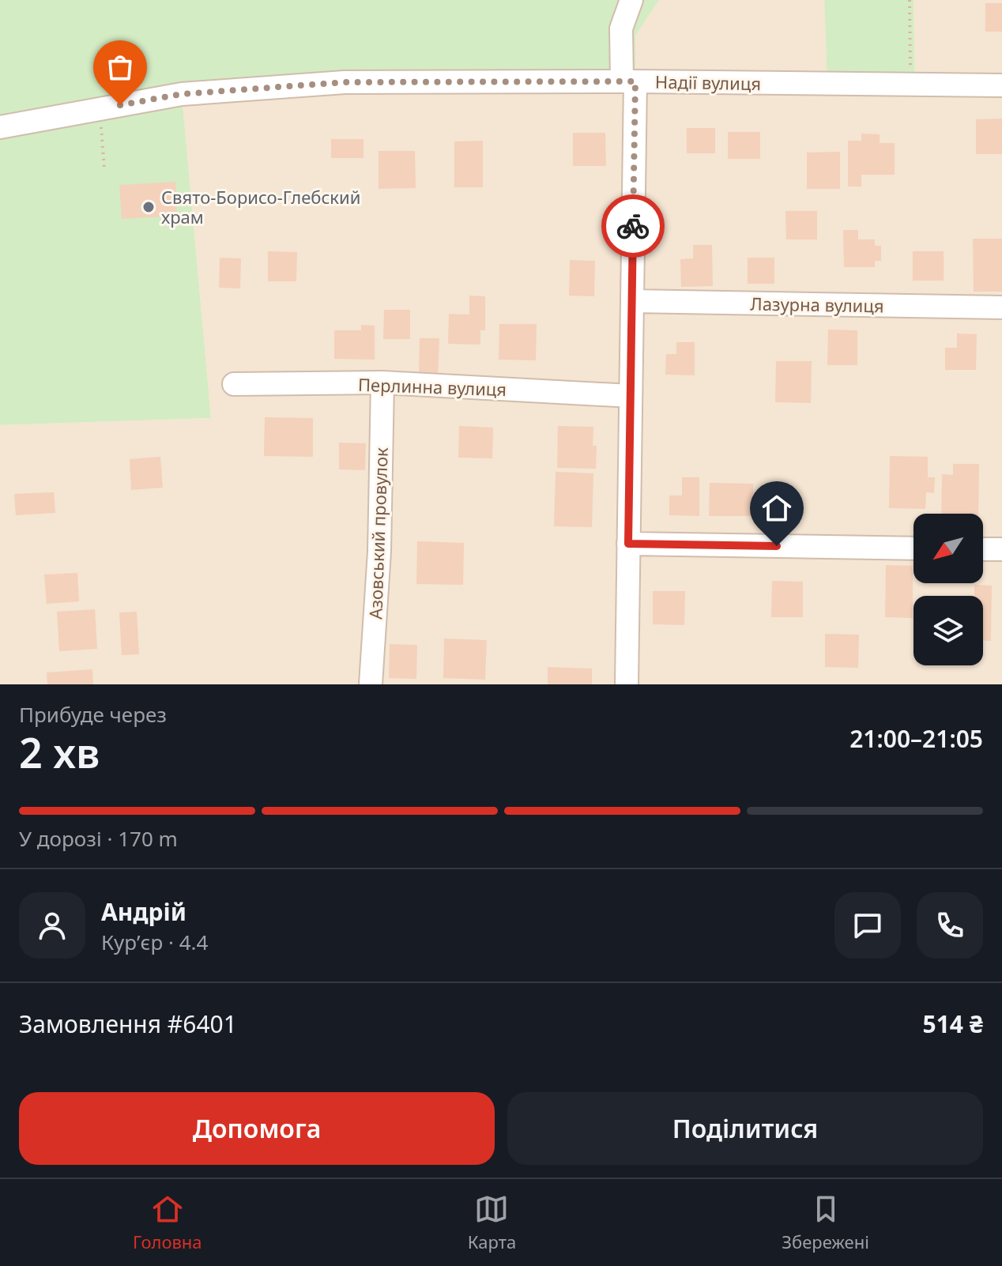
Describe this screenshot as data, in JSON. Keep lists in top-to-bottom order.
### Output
{
  "streets": {
    "street": [
      "Надії вулиця",
      "Лазурна вулиця",
      "Перлинна вулиця",
      "Азовський провулок"
    ]
  },
  "crossings": [
    ["Перлинна вулиця", "Азовський провулок"]
  ],
  "places": ["Свято-Борисо-Глебский храм"],
  "north": "bottom left",
  "page": {
    "heading": ["2 хв", "Прибуде через", "21:00–21:05"],
    "panel": [
      "Андрій",
      "Кур’єр · 4.4",
      "Замовлення #6401",
      "514 ₴"
    ],
    "bar": "У дорозі · 170 m",
    "buttons": ["Допомога", "Поділитися"],
    "tabs": ["Головна", "Карта", "Збережені"]
  }
}
